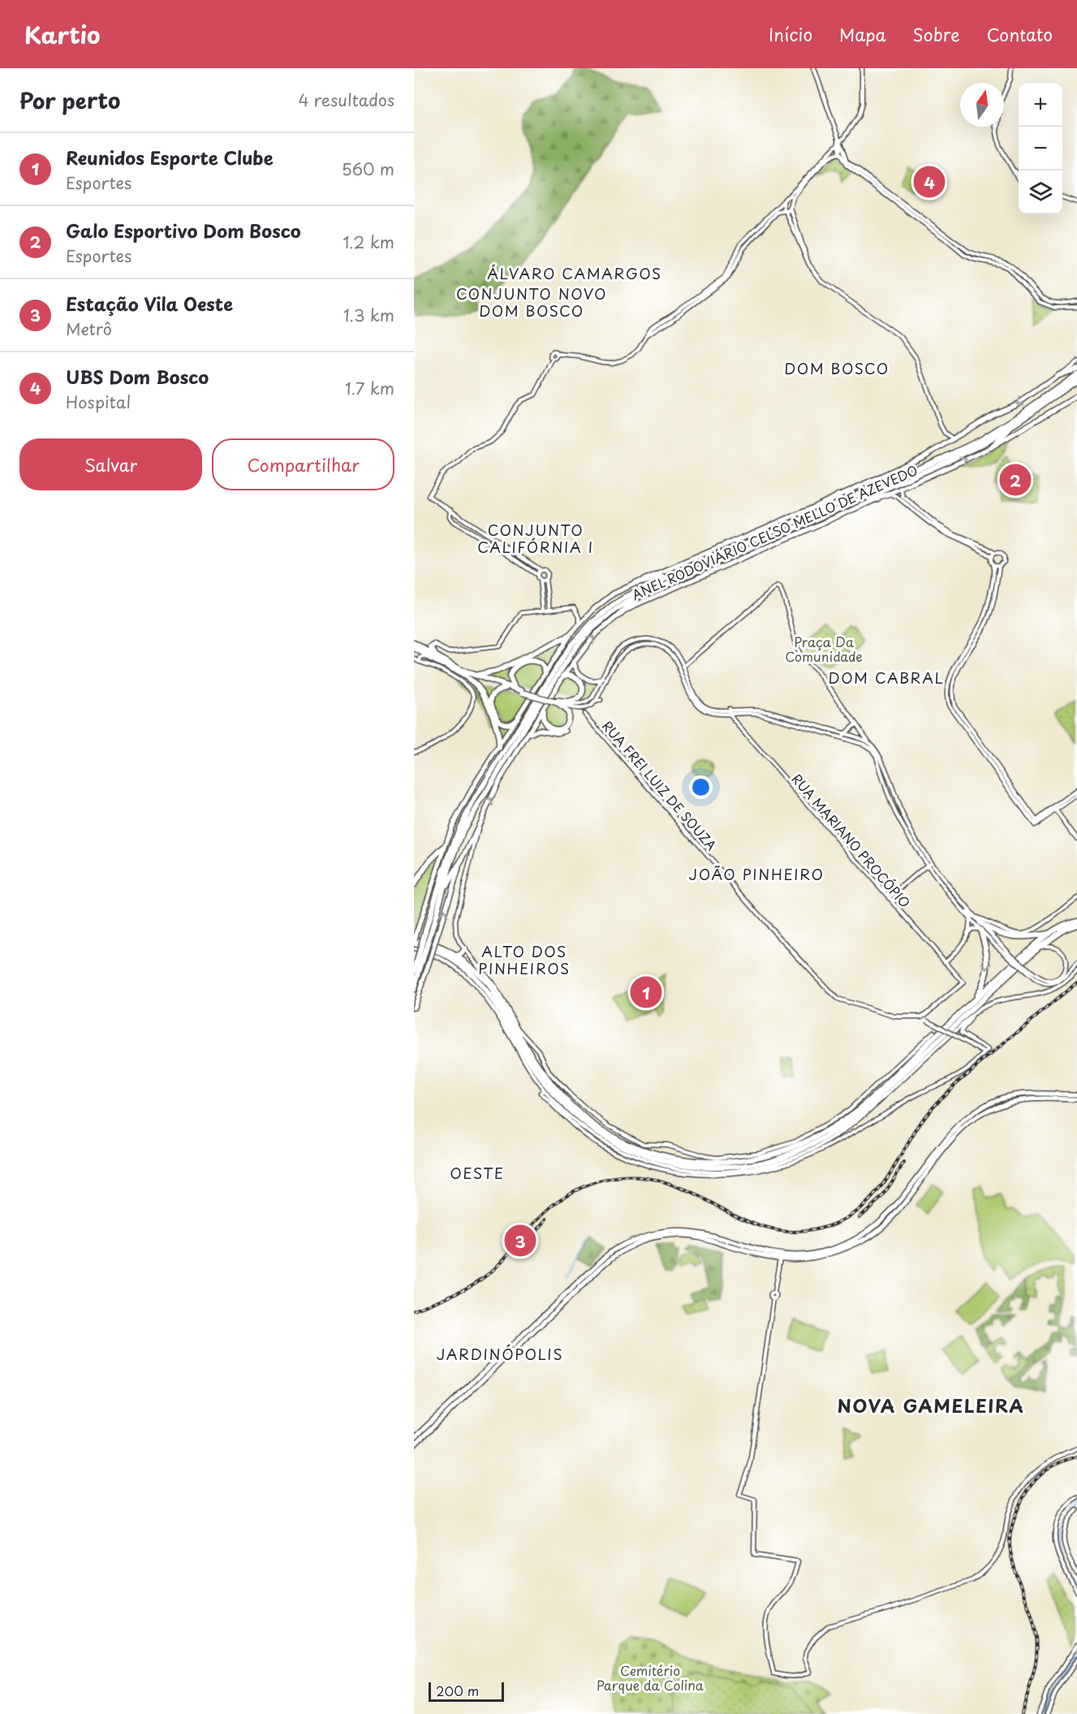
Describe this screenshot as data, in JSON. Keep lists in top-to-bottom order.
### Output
{
  "streets": {
    "highway": ["ANEL RODOVIÁRIO CELSO MELLO DE AZEVEDO"],
    "street": ["RUA FREI LUIZ DE SOUZA", "RUA MARIANO PROCÓPIO"]
  },
  "crossings": [
    ["RUA FREI LUIZ DE SOUZA", "RUA MARIANO PROCÓPIO"]
  ],
  "districts": [
    "ÁLVARO CAMARGOS",
    "CONJUNTO NOVO DOM BOSCO",
    "DOM BOSCO",
    "CONJUNTO CALIFÓRNIA I",
    "DOM CABRAL",
    "JOÃO PINHEIRO",
    "ALTO DOS PINHEIROS",
    "OESTE",
    "JARDINÓPOLIS",
    "NOVA GAMELEIRA"
  ],
  "parks": ["Praça Da Comunidade", "Cemitério Parque da Colina"],
  "scale_bar": "200 m",
  "north": "top",
  "page": {
    "header": "Kartio",
    "nav": [
      "Início",
      "Mapa",
      "Sobre",
      "Contato"
    ],
    "heading": ["Por perto", "4 resultados"],
    "map_buttons": ["+", "−"],
    "list": [
      {
        "mark": "1",
        "name": "Reunidos Esporte Clube",
        "note": "Esportes",
        "value": "560 m"
      },
      {
        "mark": "2",
        "name": "Galo Esportivo Dom Bosco",
        "note": "Esportes",
        "value": "1.2 km"
      },
      {
        "mark": "3",
        "name": "Estação Vila Oeste",
        "note": "Metrô",
        "value": "1.3 km"
      },
      {
        "mark": "4",
        "name": "UBS Dom Bosco",
        "note": "Hospital",
        "value": "1.7 km"
      }
    ],
    "pins": [
      "4",
      "2",
      "1",
      "3"
    ],
    "buttons": ["Salvar", "Compartilhar"],
    "scale": "200 m"
  }
}
